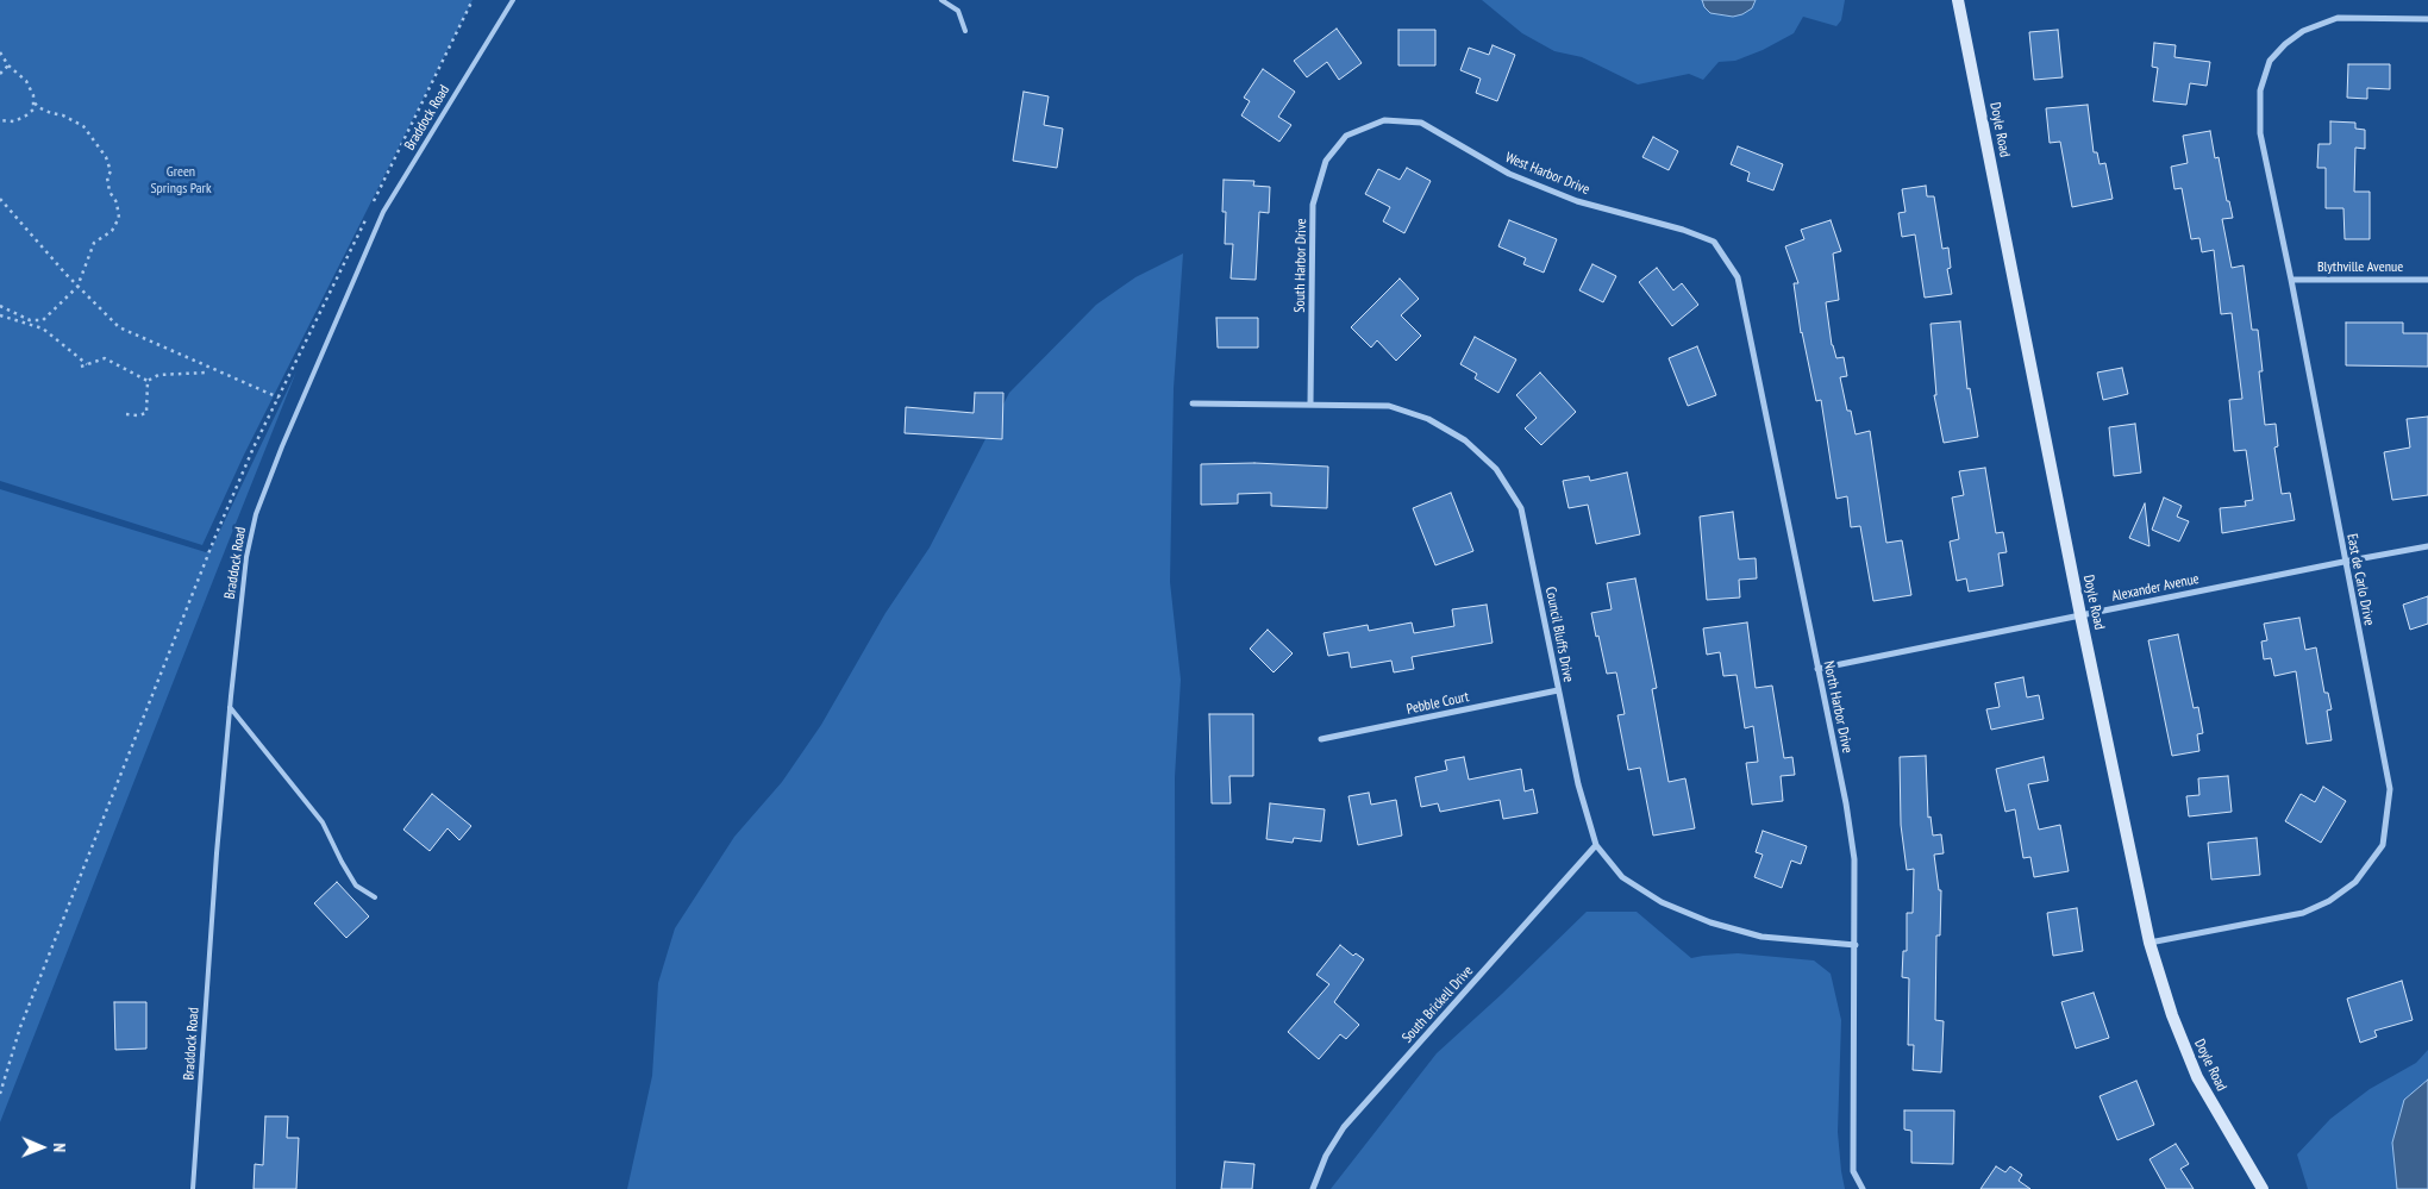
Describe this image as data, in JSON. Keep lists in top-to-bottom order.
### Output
{
  "streets": {
    "main road": ["Doyle Road"],
    "street": [
      "West Harbor Drive",
      "South Harbor Drive",
      "Blythville Avenue",
      "East de Carlo Drive",
      "Alexander Avenue",
      "Council Bluffs Drive",
      "Pebble Court",
      "North Harbor Drive",
      "South Brickell Drive"
    ],
    "lane": ["Braddock Road"]
  },
  "crossings": [
    ["Doyle Road", "East de Carlo Drive"],
    ["Doyle Road", "Alexander Avenue"],
    ["West Harbor Drive", "South Harbor Drive"],
    ["West Harbor Drive", "North Harbor Drive"],
    ["South Harbor Drive", "Council Bluffs Drive"],
    ["Blythville Avenue", "East de Carlo Drive"],
    ["East de Carlo Drive", "Alexander Avenue"],
    ["Alexander Avenue", "North Harbor Drive"],
    ["Council Bluffs Drive", "Pebble Court"],
    ["Council Bluffs Drive", "North Harbor Drive"],
    ["Council Bluffs Drive", "South Brickell Drive"]
  ],
  "parks": ["Green Springs Park"],
  "north": "right"
}
